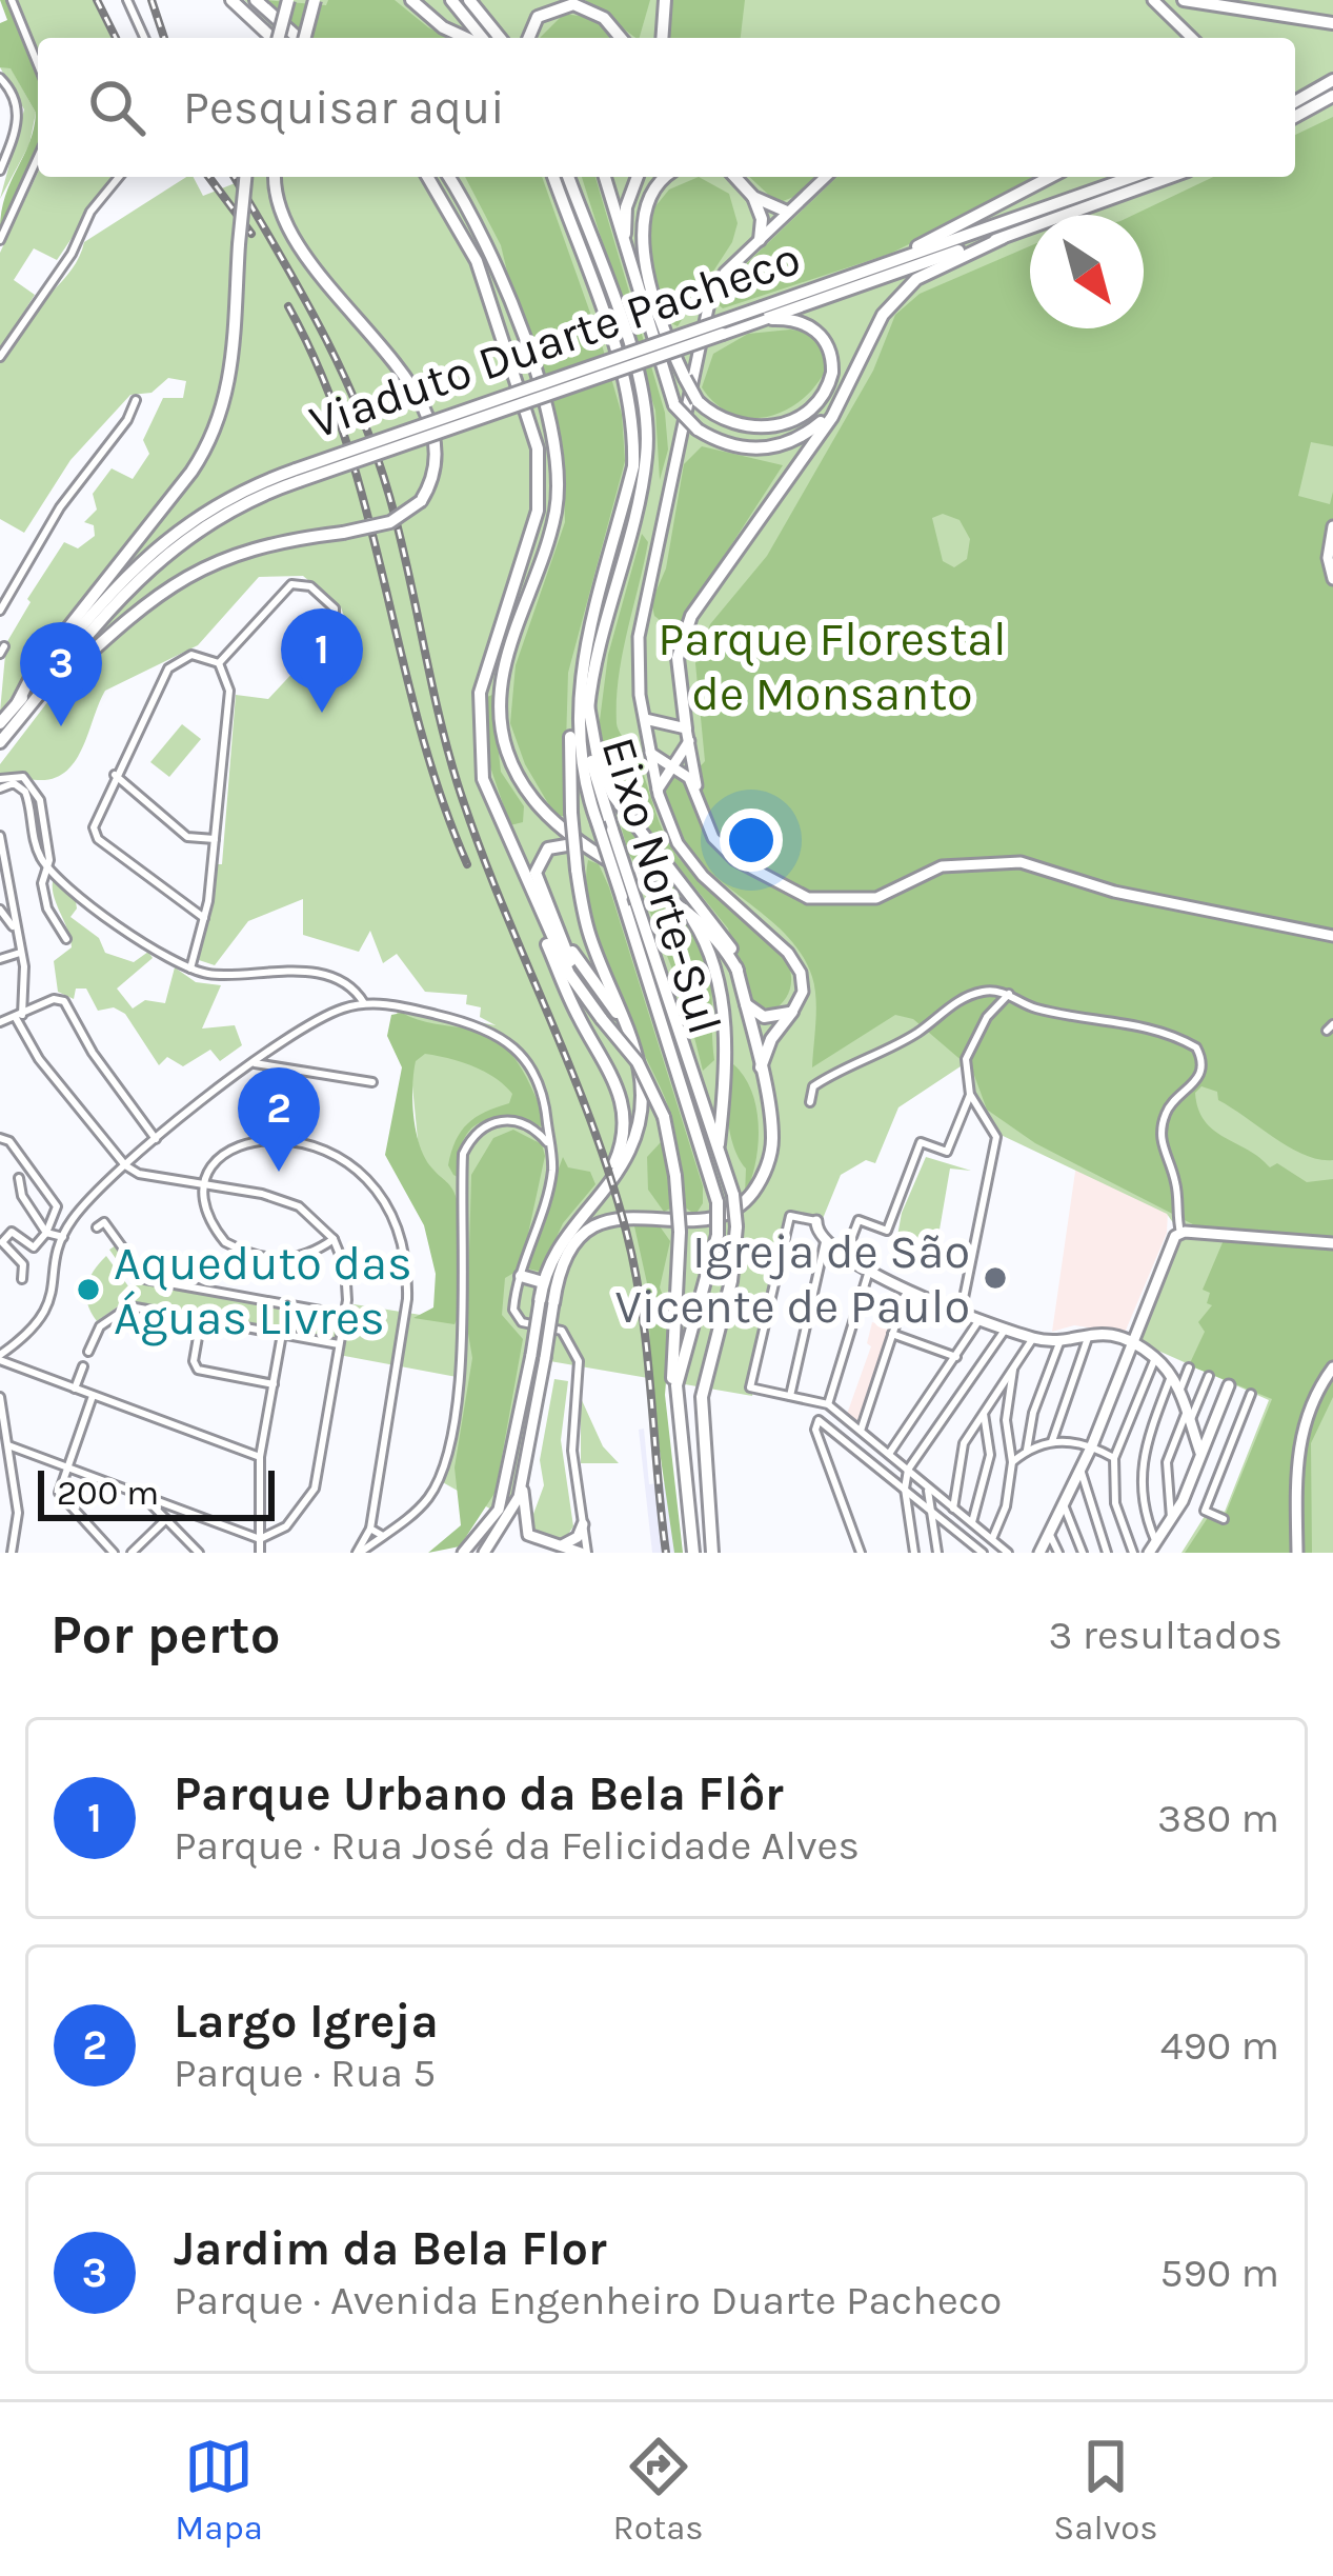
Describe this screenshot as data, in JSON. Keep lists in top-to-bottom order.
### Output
{
  "streets": {
    "highway": ["Viaduto Duarte Pacheco", "Eixo Norte-Sul"]
  },
  "parks": ["Parque Florestal de Monsanto"],
  "places": ["Igreja de São Vicente de Paulo", "Aqueduto das Águas Livres"],
  "scale_bar": "200 m",
  "north": "bottom right",
  "page": {
    "search": "Pesquisar aqui",
    "pins": ["1", "3", "2"],
    "scale": "200 m",
    "heading": ["Por perto", "3 resultados"],
    "list": [
      {
        "mark": "1",
        "name": "Parque Urbano da Bela Flôr",
        "note": "Parque · Rua José da Felicidade Alves",
        "value": "380 m"
      },
      {
        "mark": "2",
        "name": "Largo Igreja",
        "note": "Parque · Rua 5",
        "value": "490 m"
      },
      {
        "mark": "3",
        "name": "Jardim da Bela Flor",
        "note": "Parque · Avenida Engenheiro Duarte Pacheco",
        "value": "590 m"
      }
    ],
    "nav": ["Mapa", "Rotas", "Salvos"]
  }
}
